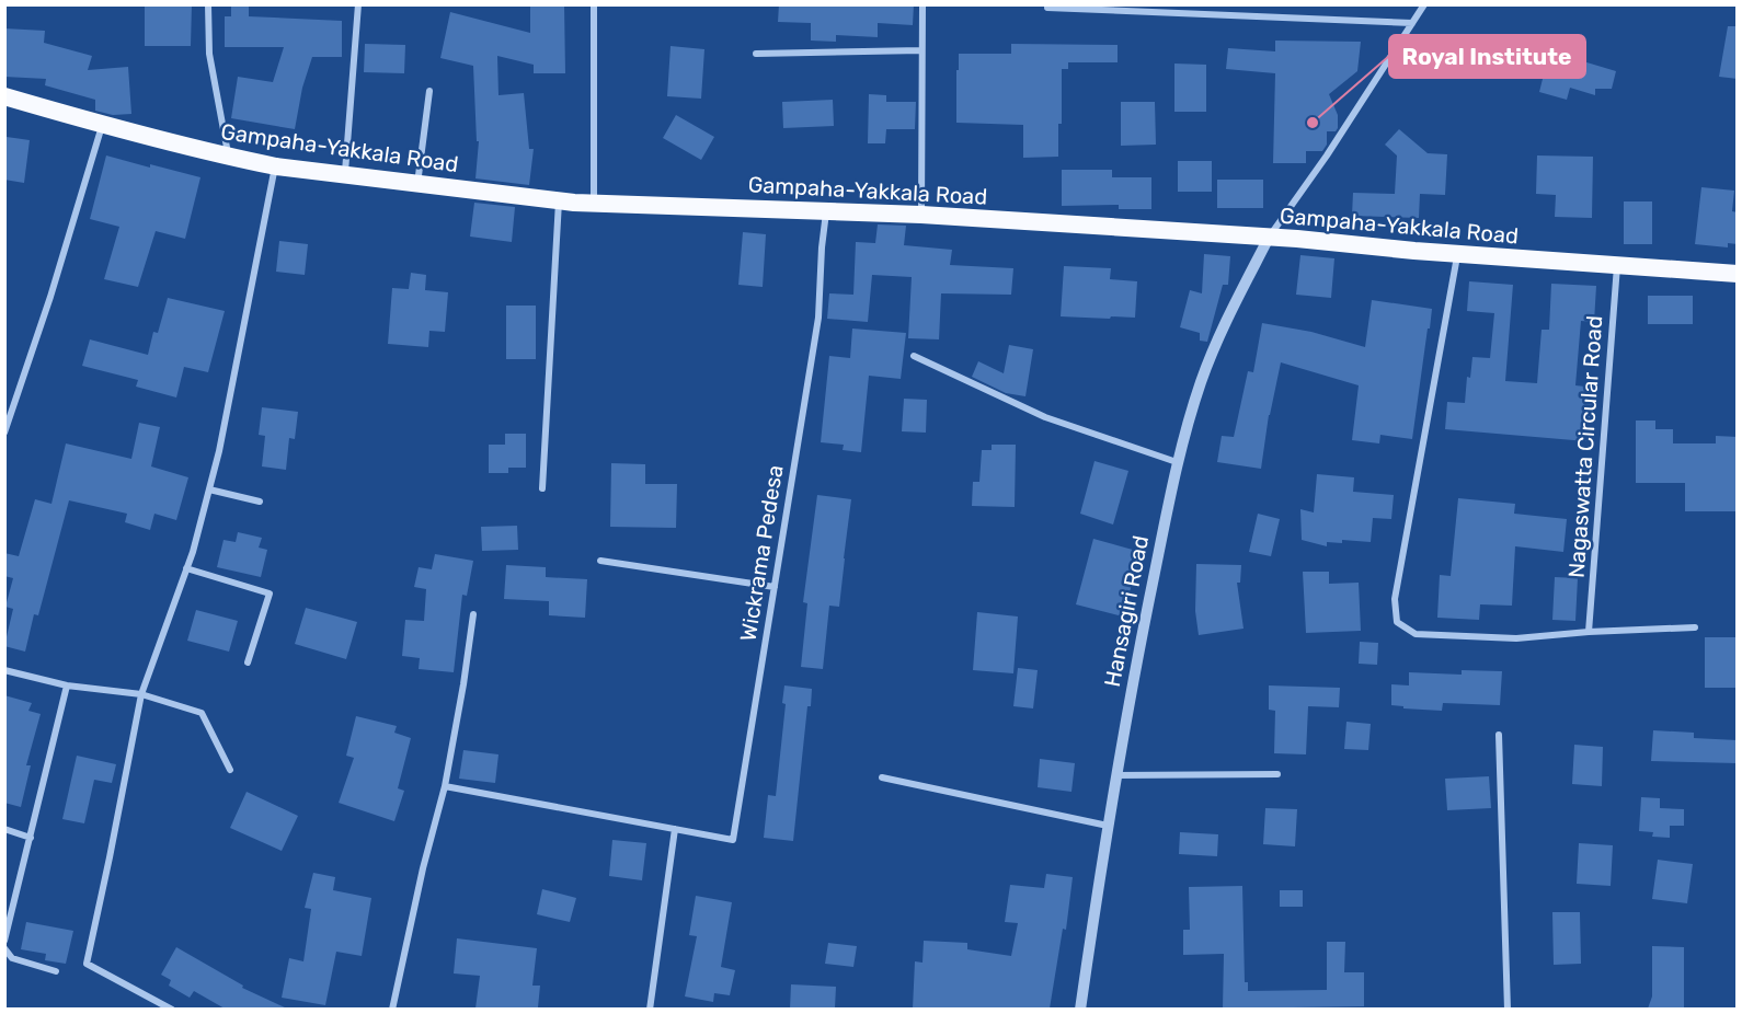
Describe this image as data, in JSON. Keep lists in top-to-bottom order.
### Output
{
  "streets": {
    "highway": ["Gampaha-Yakkala Road"],
    "street": ["Nagaswatta Circular Road", "Wickrama Pedesa", "Hansagiri Road"]
  },
  "crossings": [
    ["Gampaha-Yakkala Road", "Nagaswatta Circular Road"],
    ["Gampaha-Yakkala Road", "Wickrama Pedesa"],
    ["Gampaha-Yakkala Road", "Hansagiri Road"]
  ],
  "places": ["Royal Institute"]
}
